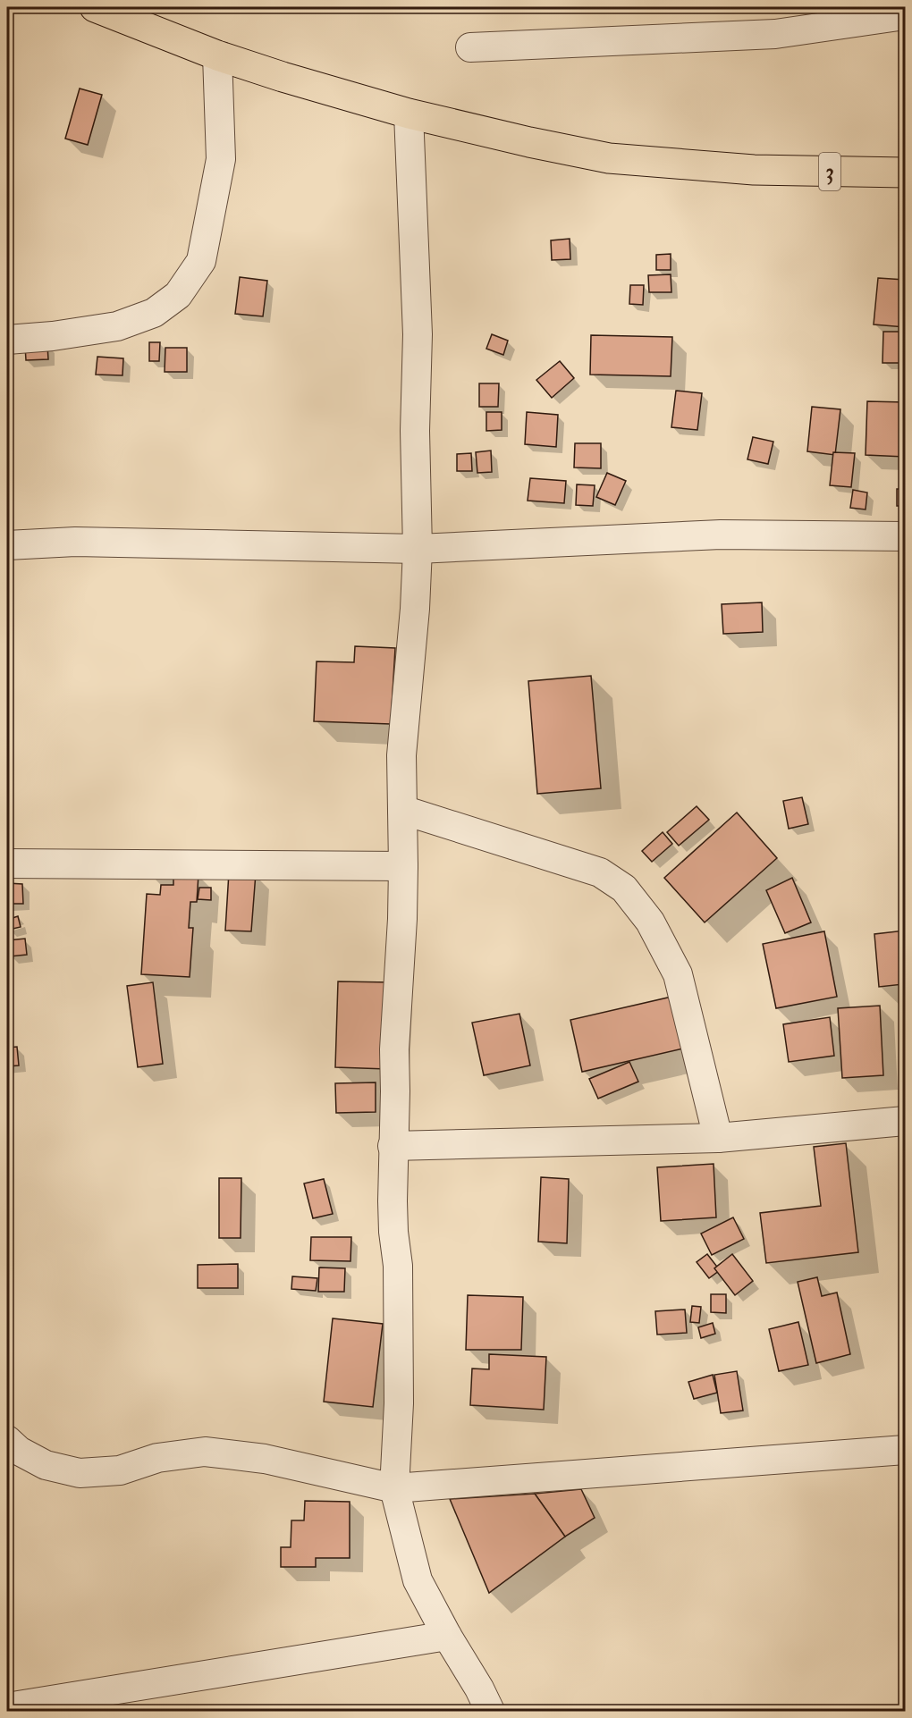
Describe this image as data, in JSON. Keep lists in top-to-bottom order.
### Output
{
  "streets": {
    "highway": ["3"]
  }
}
